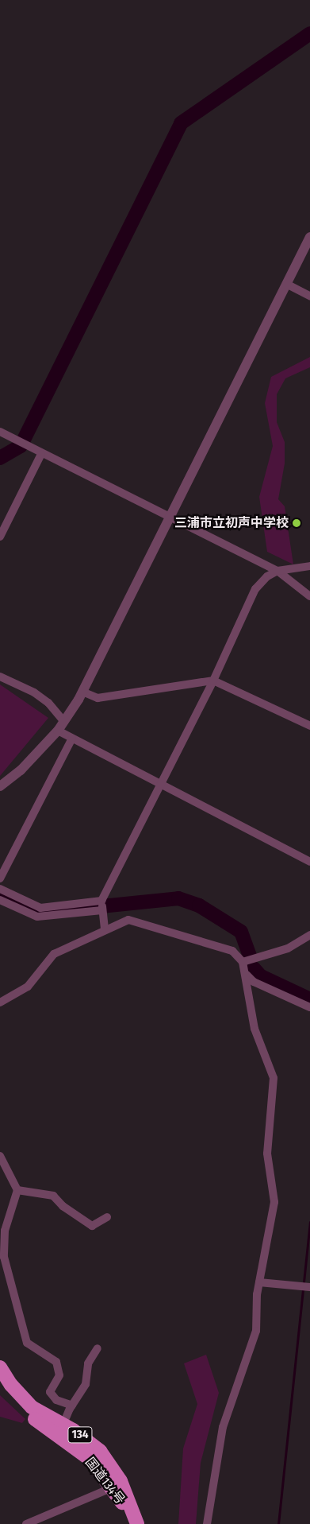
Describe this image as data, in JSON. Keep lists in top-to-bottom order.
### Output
{
  "streets": {
    "highway": ["134", "国道134号"]
  },
  "places": ["三浦市立初声中学校"]
}
